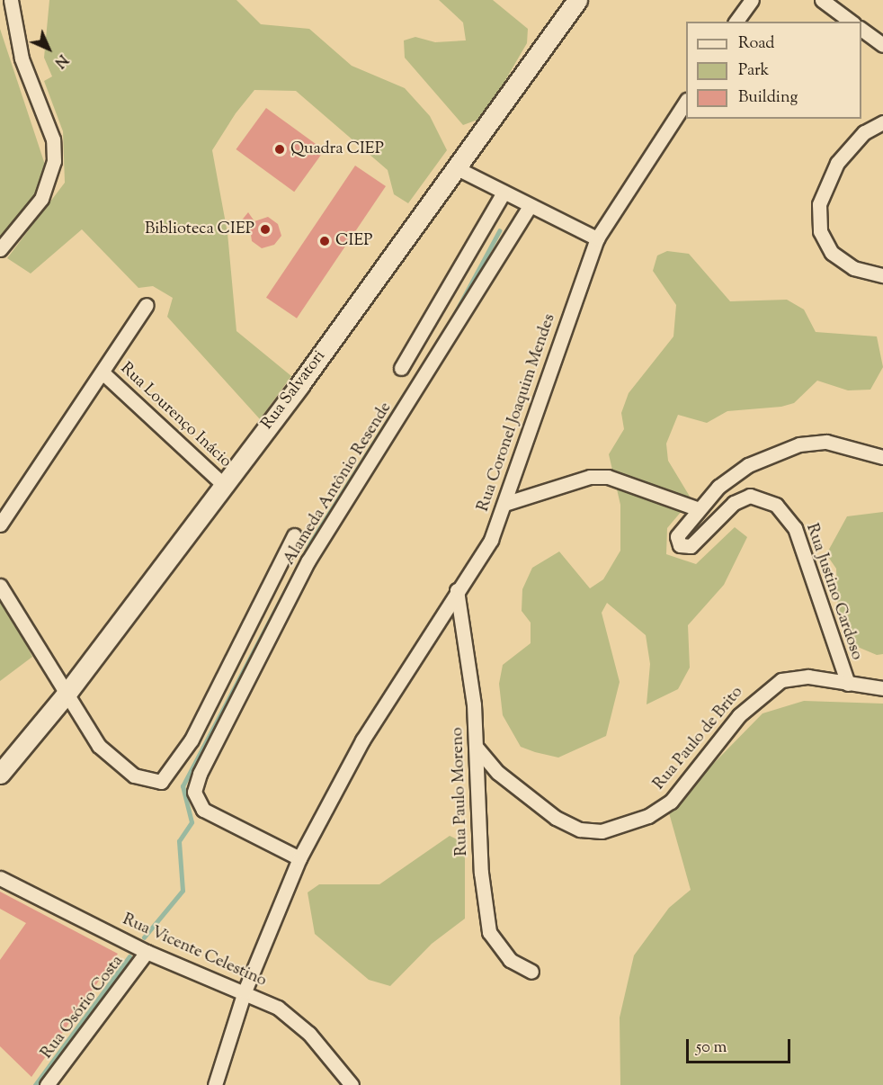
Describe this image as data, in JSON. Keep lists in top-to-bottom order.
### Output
{
  "streets": {
    "street": [
      "Rua Salvatori",
      "Rua Coronel Joaquim Mendes",
      "Rua Lourenço Inácio",
      "Alameda Antônio Resende",
      "Rua Justino Cardoso",
      "Rua Paulo de Brito",
      "Rua Paulo Moreno",
      "Rua Vicente Celestino",
      "Rua Osório Costa"
    ]
  },
  "crossings": [
    ["Rua Salvatori", "Rua Lourenço Inácio"],
    ["Rua Salvatori", "Alameda Antônio Resende"],
    ["Rua Coronel Joaquim Mendes", "Alameda Antônio Resende"],
    ["Rua Coronel Joaquim Mendes", "Rua Paulo Moreno"],
    ["Rua Coronel Joaquim Mendes", "Rua Vicente Celestino"],
    ["Rua Justino Cardoso", "Rua Paulo de Brito"],
    ["Rua Paulo de Brito", "Rua Paulo Moreno"],
    ["Rua Vicente Celestino", "Rua Osório Costa"]
  ],
  "places": ["Quadra CIEP", "Biblioteca CIEP", "CIEP"],
  "legend": ["Road", "Park", "Building"],
  "scale_bar": "50 m",
  "north": "bottom right"
}
